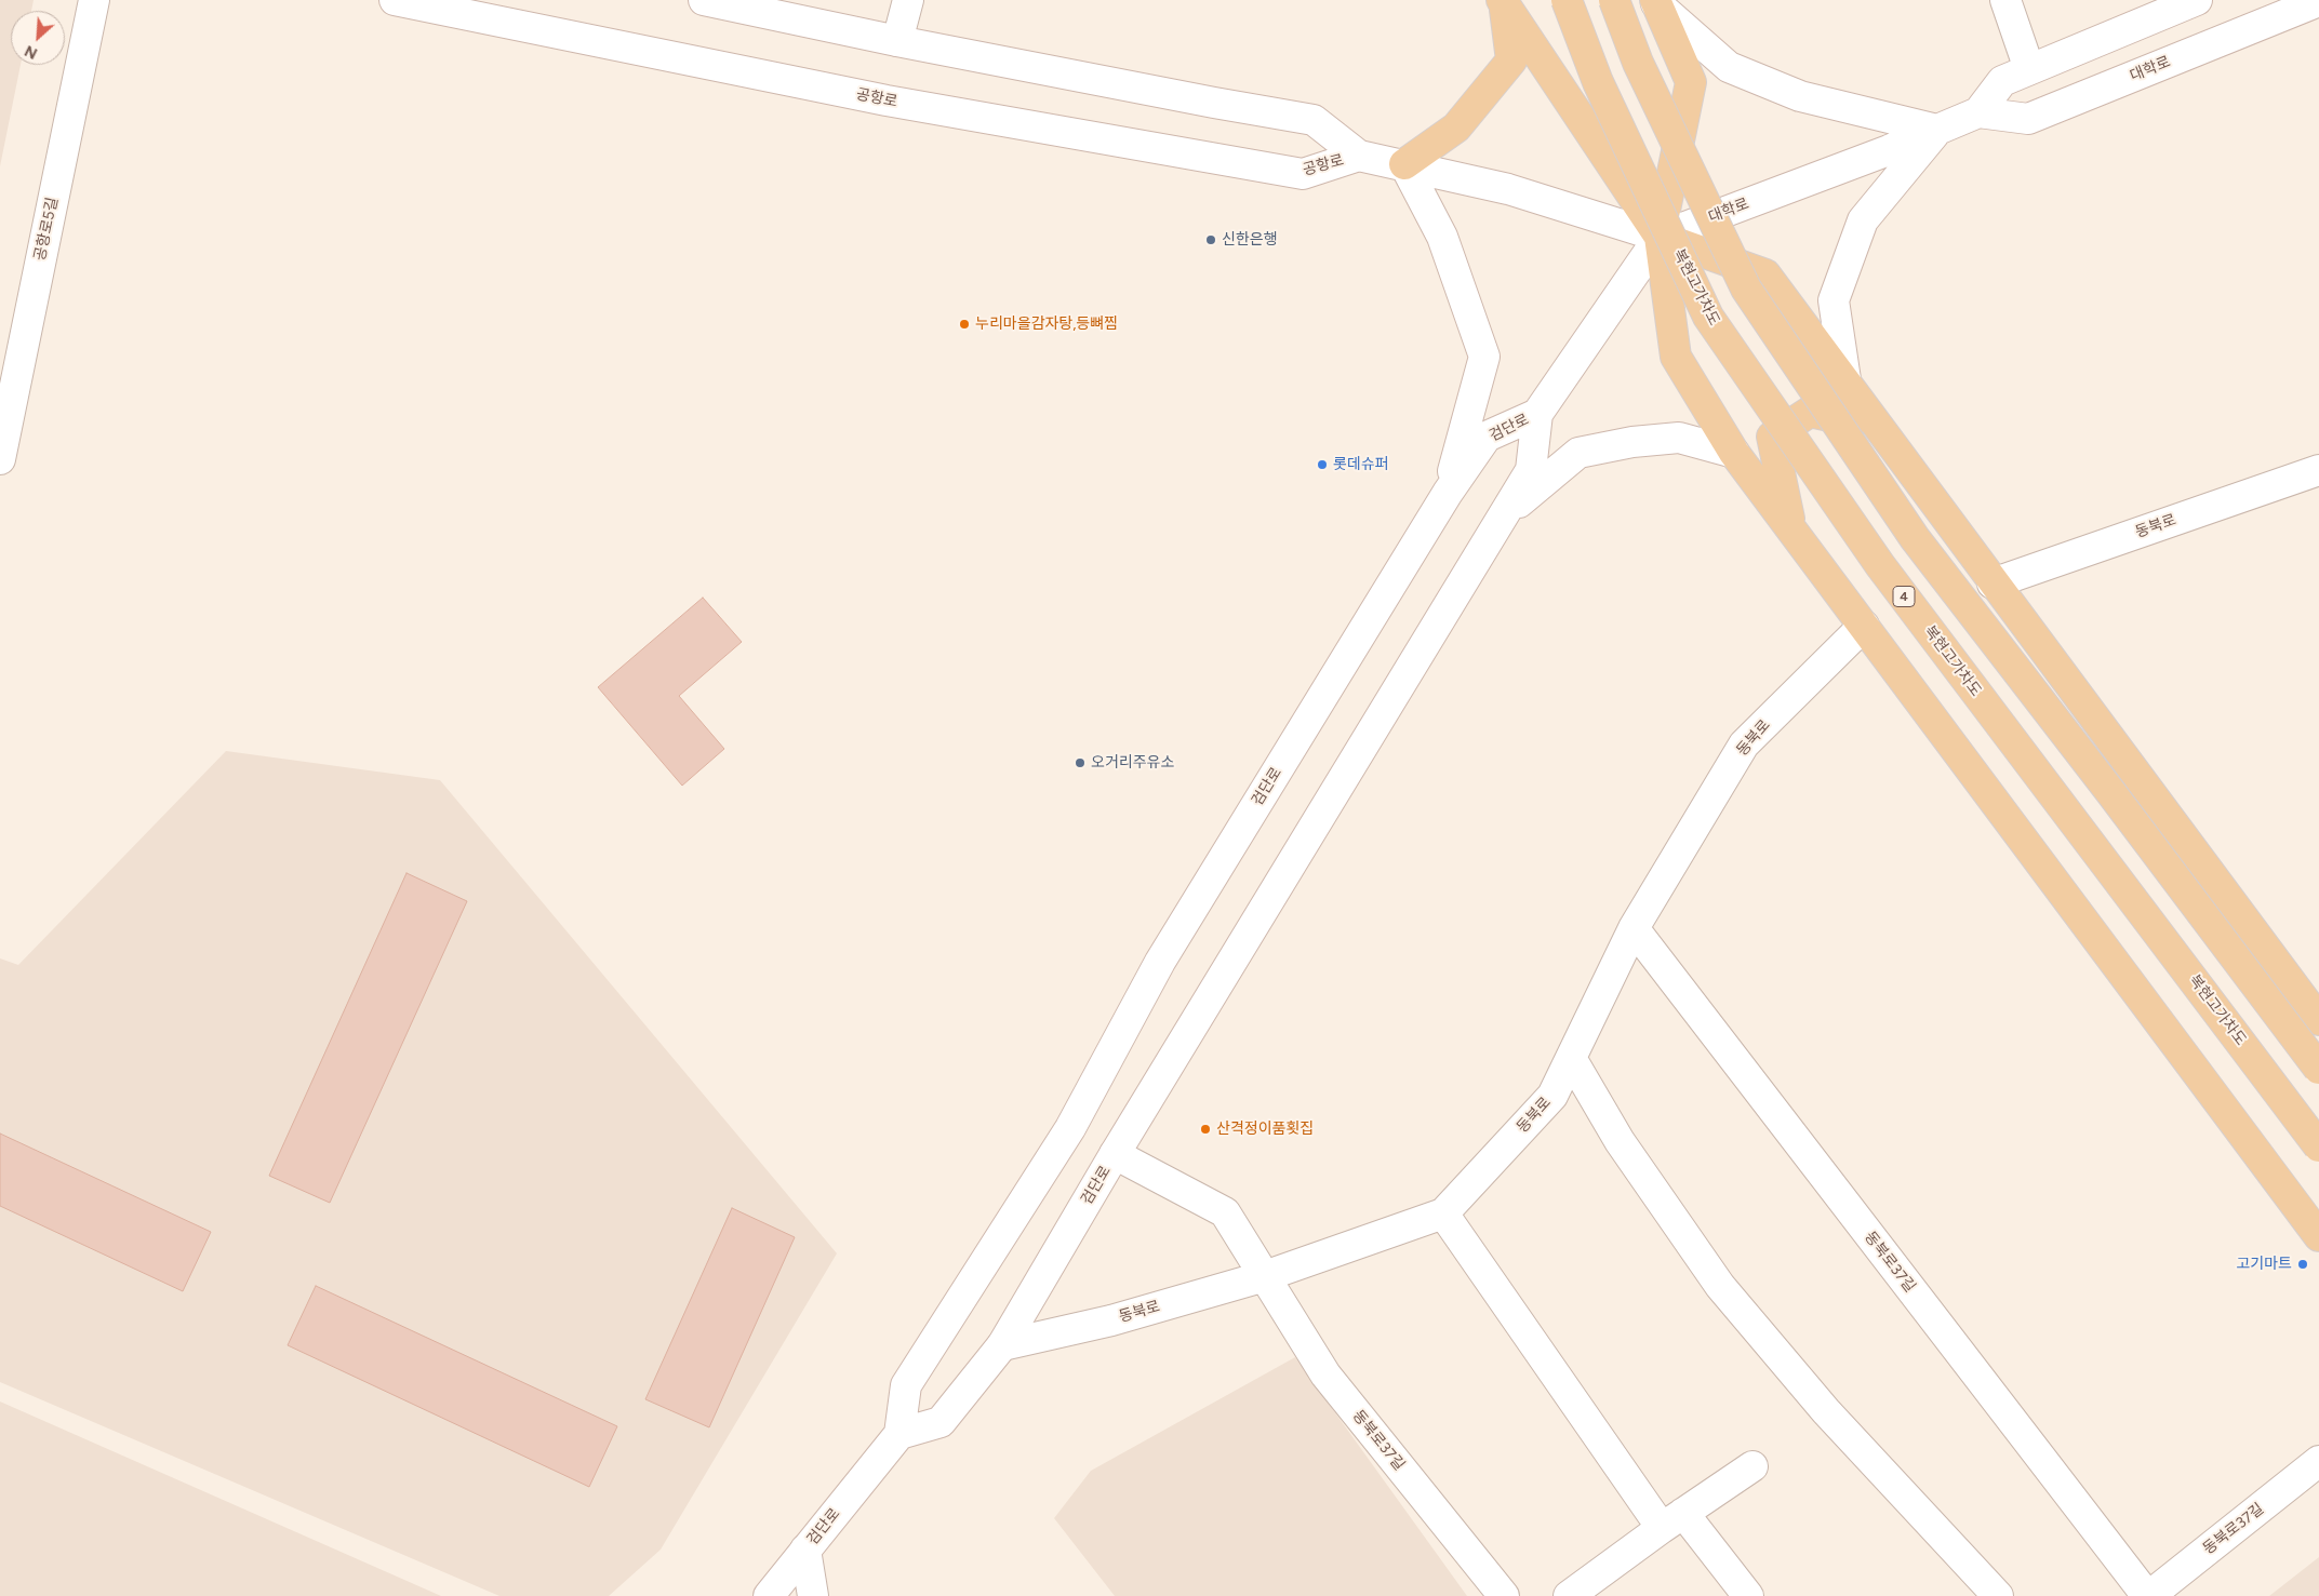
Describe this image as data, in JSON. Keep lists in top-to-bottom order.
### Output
{
  "streets": {
    "main road": [
      "대학로",
      "공항로",
      "공항로5길",
      "복현고가차도",
      "검단로",
      "동북로",
      "4",
      "동북로37길"
    ]
  },
  "crossings": [
    ["대학로", "공항로"],
    ["검단로", "동북로"],
    ["검단로", "동북로37길"],
    ["동북로", "동북로37길"]
  ],
  "places": [
    "신한은행",
    "누리마을감자탕,등뼈찜",
    "롯데슈퍼",
    "오거리주유소",
    "산격정이품횟집",
    "고기마트"
  ],
  "north": "bottom left"
}
